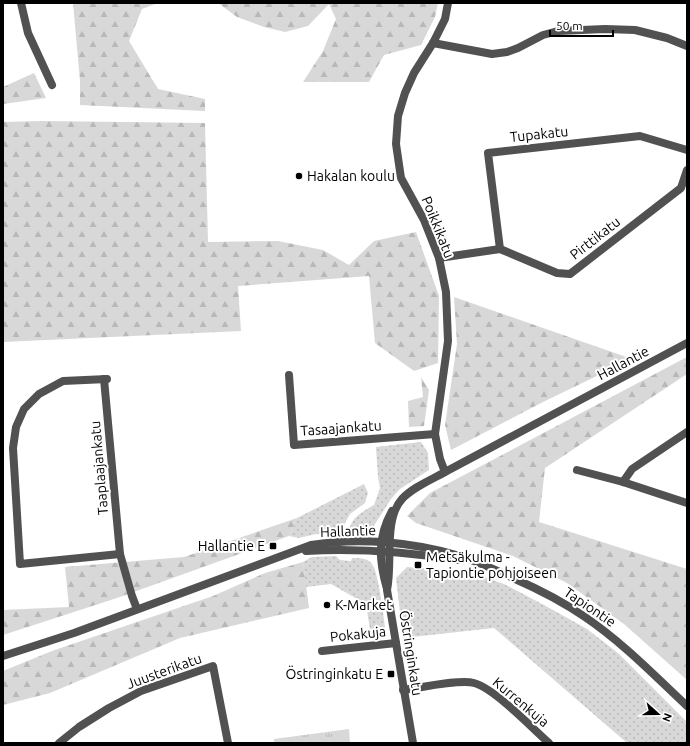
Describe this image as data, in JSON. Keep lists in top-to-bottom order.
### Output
{
  "streets": {
    "street": [
      "Tupakatu",
      "Poikkikatu",
      "Pirttikatu",
      "Hallantie",
      "Tasaajankatu",
      "Taaplaajankatu",
      "Tapiontie",
      "Pokakuja",
      "Östringinkatu",
      "Juusterikatu",
      "Kurrenkuja"
    ]
  },
  "crossings": [
    ["Tupakatu", "Pirttikatu"],
    ["Poikkikatu", "Hallantie"],
    ["Poikkikatu", "Tasaajankatu"],
    ["Hallantie", "Taaplaajankatu"],
    ["Hallantie", "Tapiontie"],
    ["Hallantie", "Östringinkatu"],
    ["Tapiontie", "Östringinkatu"],
    ["Pokakuja", "Östringinkatu"],
    ["Östringinkatu", "Kurrenkuja"]
  ],
  "places": {
    "other": ["Hakalan koulu", "K-Market"],
    "transit": ["Hallantie E", "Metsäkulma - Tapiontie pohjoiseen", "Östringinkatu E"]
  },
  "scale_bar": "50 m",
  "north": "right"
}
